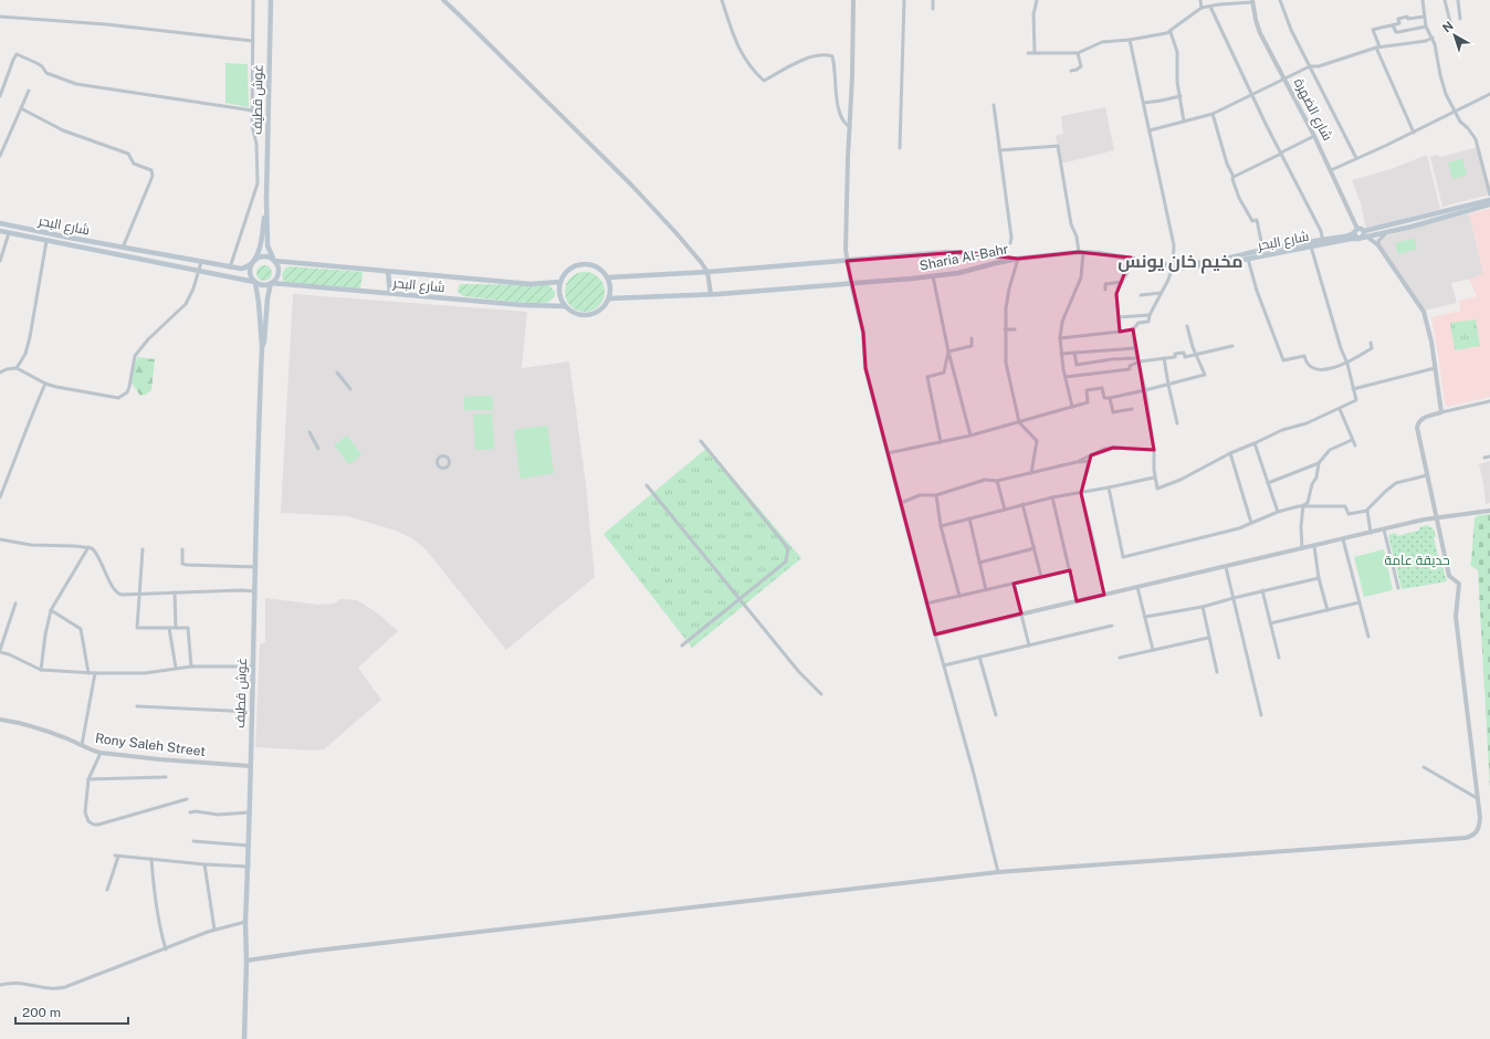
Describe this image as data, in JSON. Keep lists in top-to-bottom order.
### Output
{
  "streets": {
    "main road": ["غوش قطيف", "شارع البحر", "Sharia Al-Bahr"],
    "street": ["شارع الضهرة", "Rony Saleh Street"]
  },
  "crossings": [
    ["غوش قطيف", "شارع البحر"],
    ["غوش قطيف", "Rony Saleh Street"],
    ["شارع الضهرة", "شارع البحر"],
    ["شارع البحر", "Sharia Al-Bahr"]
  ],
  "districts": ["مخيم خان يونس"],
  "parks": ["حديقة عامة"],
  "scale_bar": "200 m",
  "north": "top left"
}
